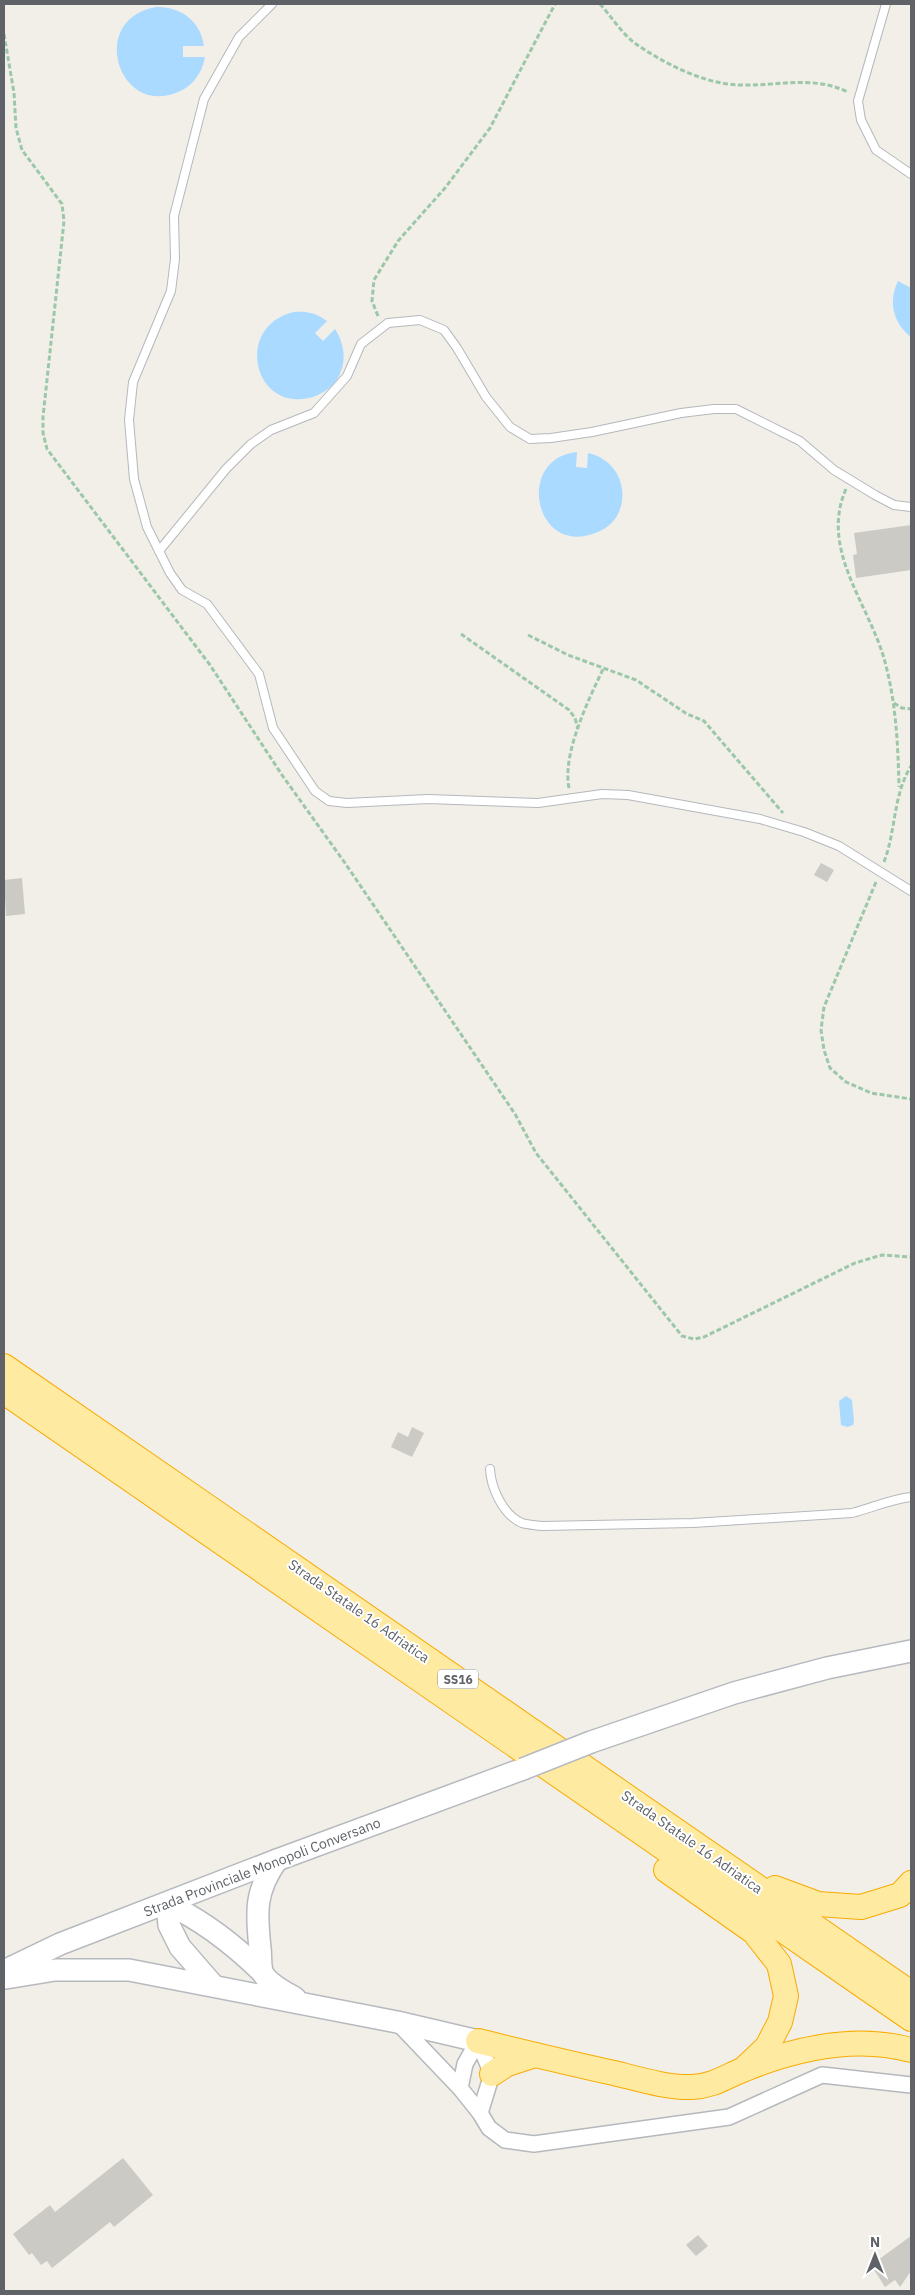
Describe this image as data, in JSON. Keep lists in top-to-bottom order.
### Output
{
  "streets": {
    "highway": ["Strada Statale 16 Adriatica", "SS16"],
    "main road": ["Strada Provinciale Monopoli Conversano"]
  },
  "north": "top"
}
